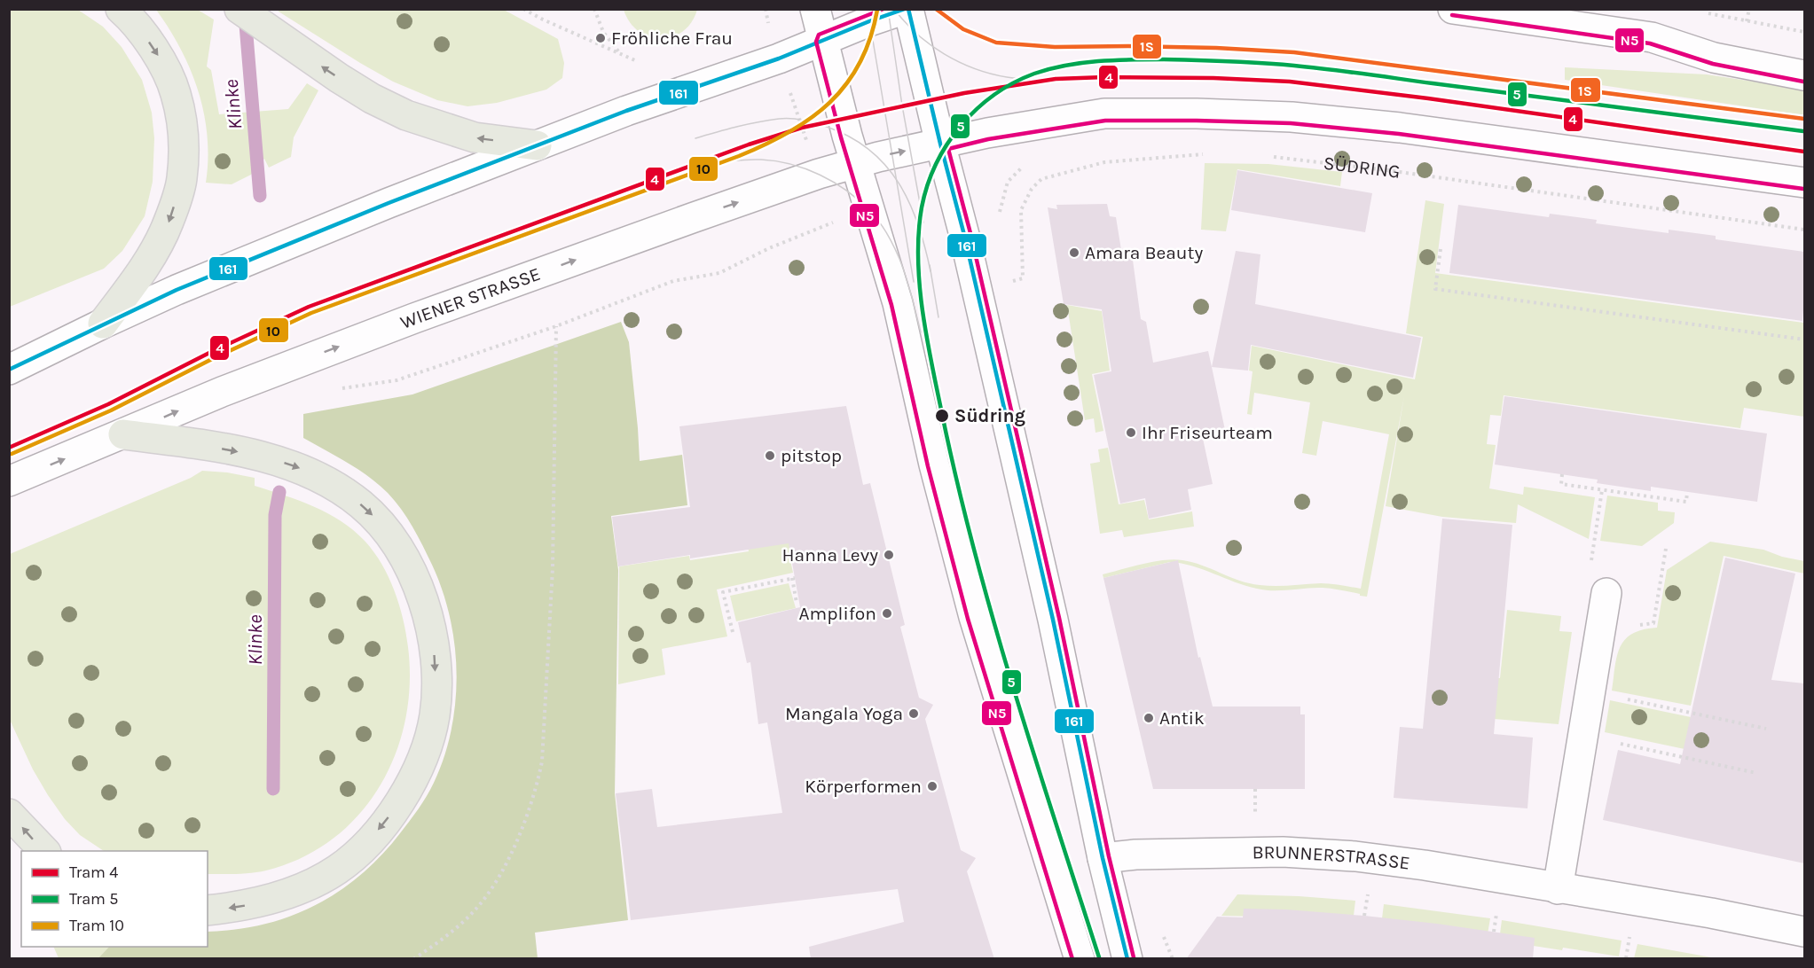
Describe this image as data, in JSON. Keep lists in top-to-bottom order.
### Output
{
  "streets": {
    "main road": ["WIENER STRASSE", "BRUNNERSTRASSE"],
    "path": ["SÜDRING"]
  },
  "water": ["Klinke"],
  "places": [
    "Fröhliche Frau",
    "Amara Beauty",
    "Südring",
    "Ihr Friseurteam",
    "pitstop",
    "Hanna Levy",
    "Amplifon",
    "Mangala Yoga",
    "Antik",
    "Körperformen"
  ],
  "lines": [
    "transit line 1S",
    "transit line 161",
    "transit line N5",
    "tram line 10",
    "tram line 5",
    "tram line 4"
  ],
  "legend": ["Tram 4", "Tram 5", "Tram 10"]
}
